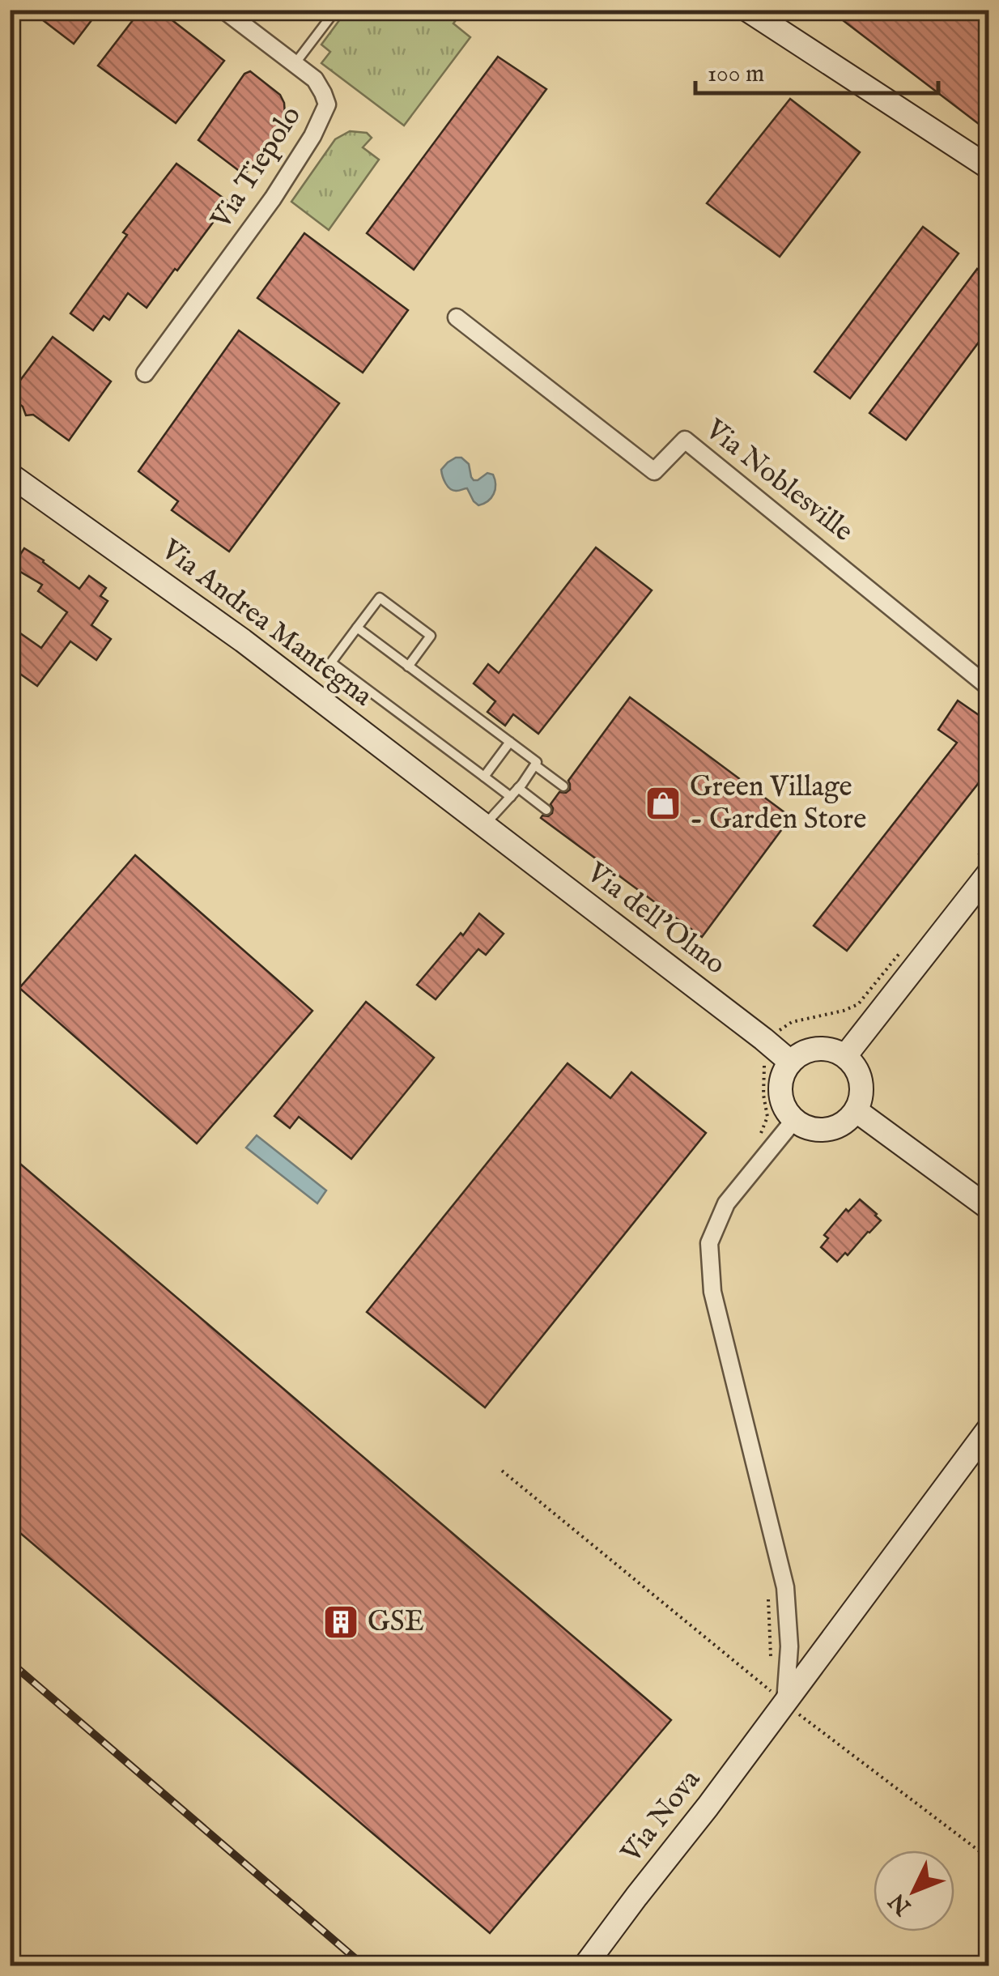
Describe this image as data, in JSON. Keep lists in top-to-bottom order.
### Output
{
  "streets": {
    "main road": ["Via Andrea Mantegna", "Via dell'Olmo", "Via Nova"],
    "street": ["Via Tiepolo", "Via Noblesville"]
  },
  "crossings": [
    ["Via Andrea Mantegna", "Via dell'Olmo"]
  ],
  "places": {
    "shop": ["Green Village - Garden Store"],
    "building": ["GSE"]
  },
  "scale_bar": "100 m",
  "north": "bottom left"
}
